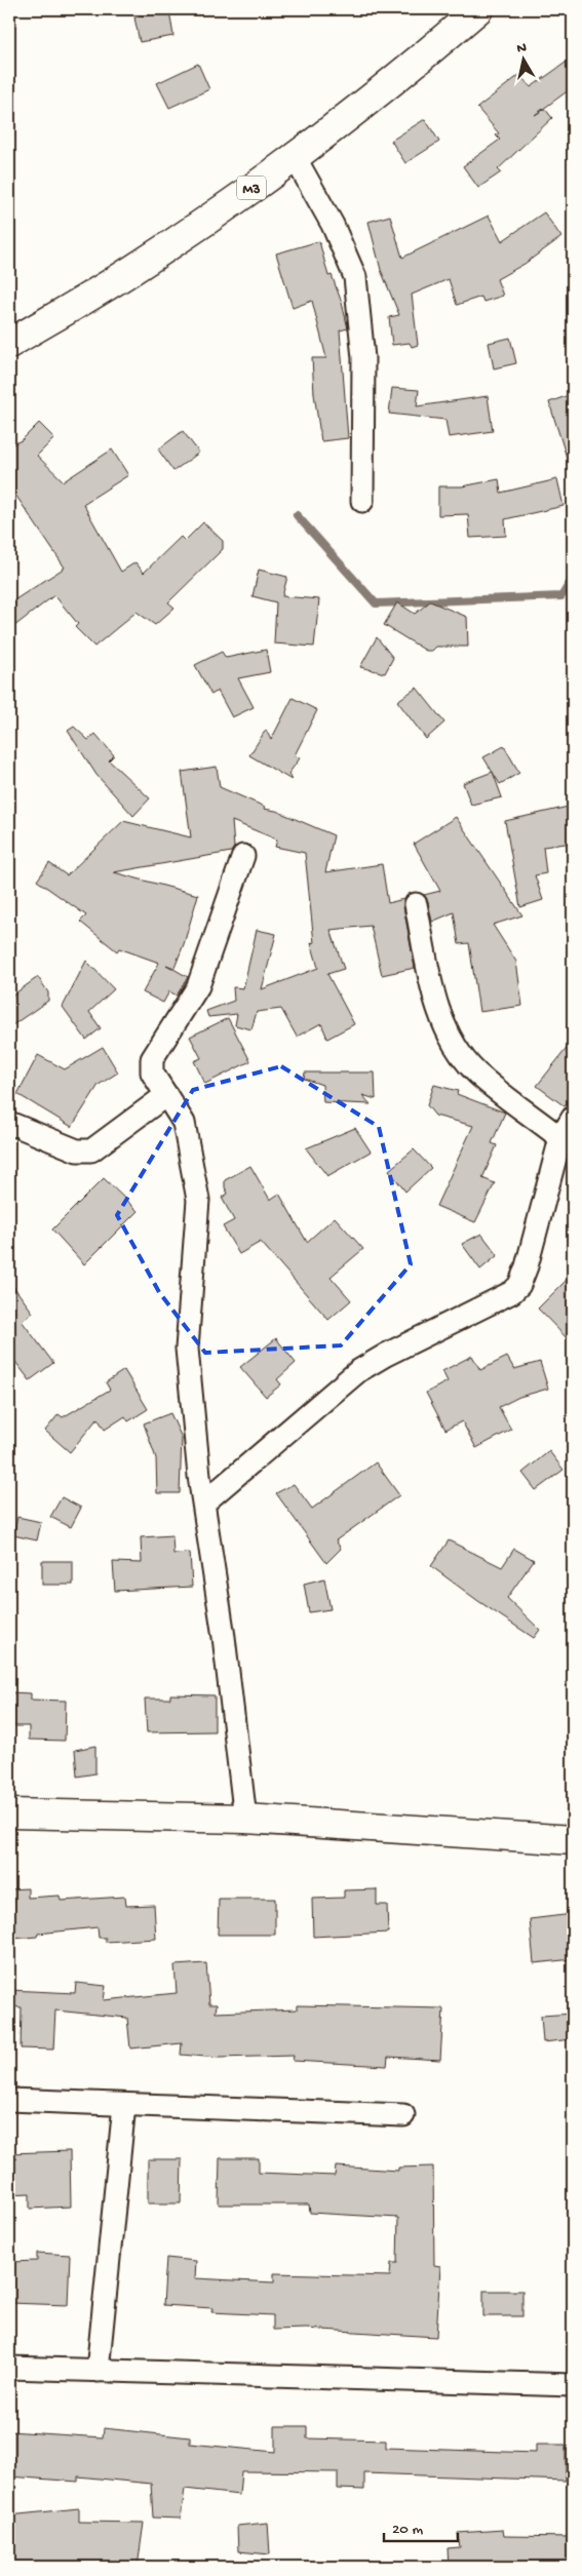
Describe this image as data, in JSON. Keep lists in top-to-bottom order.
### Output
{
  "streets": {
    "main road": ["M3"]
  },
  "scale_bar": "20 m",
  "north": "top"
}
